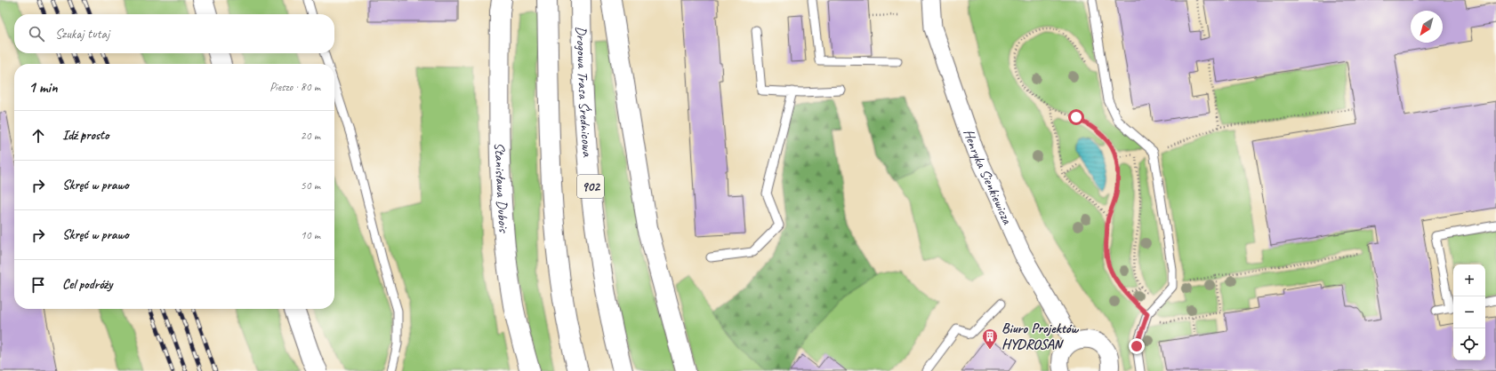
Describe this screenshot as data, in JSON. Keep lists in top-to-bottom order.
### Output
{
  "streets": {
    "main road": ["Drogowa Trasa Średnicowa", "Stanisława Dubois", "902"],
    "street": ["Henryka Sienkiewicza"]
  },
  "places": {
    "building": ["Biuro Projektów HYDROSAN"]
  },
  "north": "bottom left",
  "page": {
    "search": "Szukaj tutaj",
    "heading": ["1 min", "Pieszo · 80 m"],
    "list": [
      ["Idź prosto", "20 m"],
      ["Skręć w prawo", "50 m"],
      ["Skręć w prawo", "10 m"],
      "Cel podróży"
    ],
    "map_buttons": ["+", "−"]
  }
}
